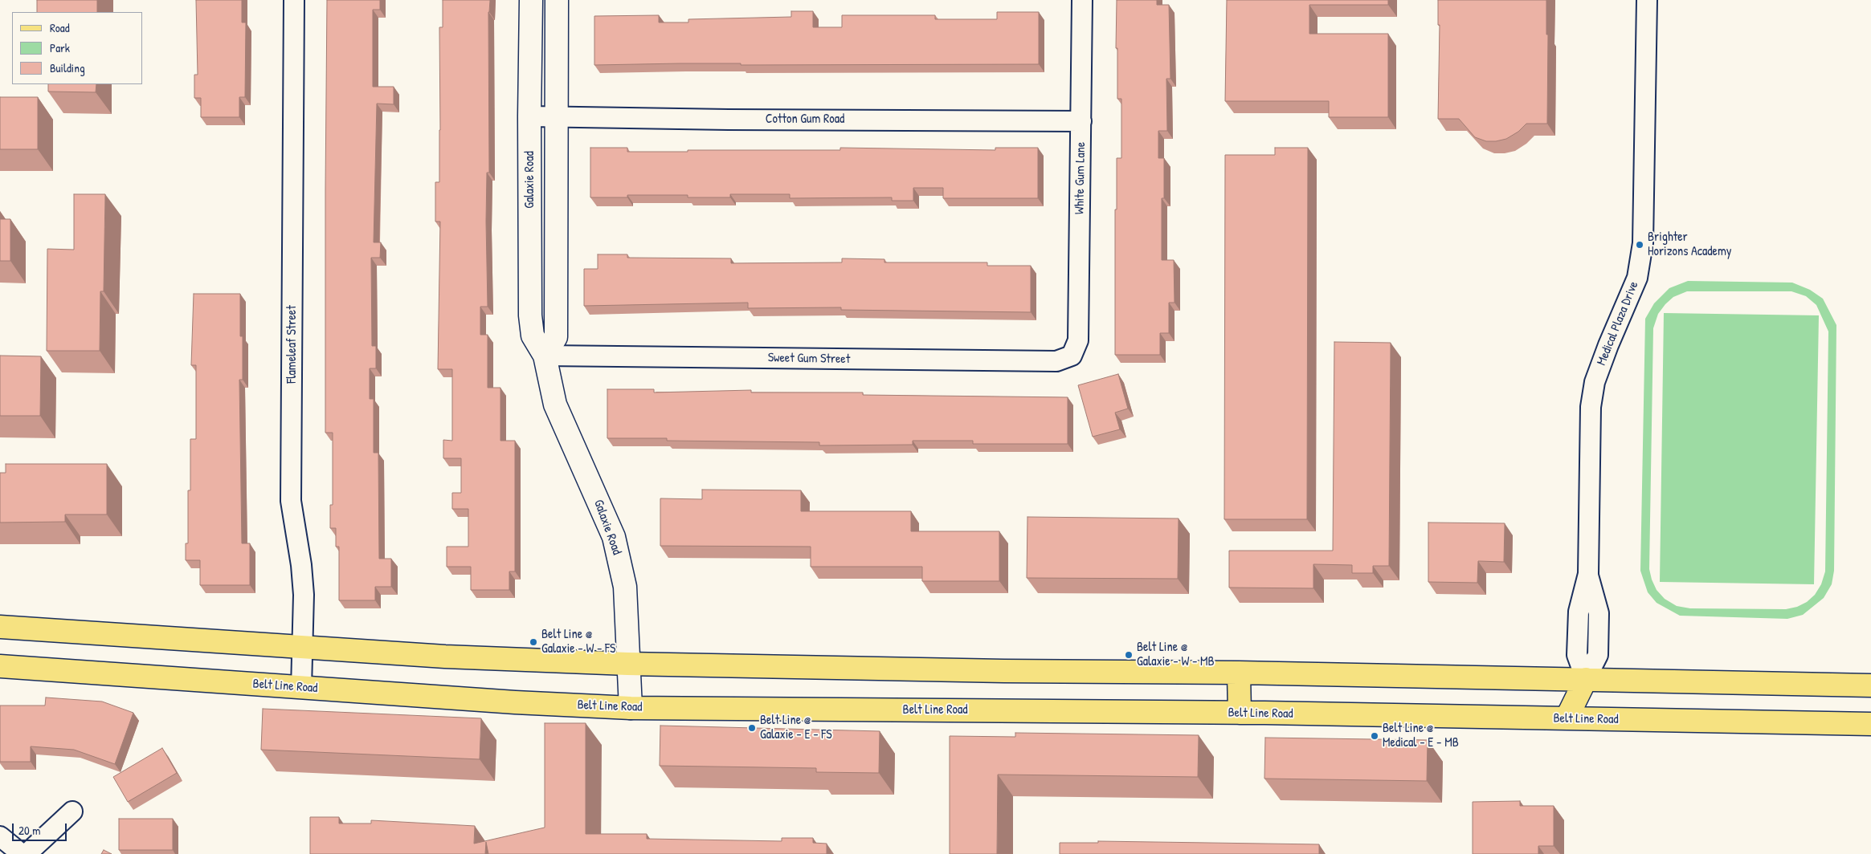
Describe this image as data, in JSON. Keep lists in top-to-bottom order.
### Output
{
  "streets": {
    "main road": ["Belt Line Road"],
    "street": [
      "Cotton Gum Road",
      "White Gum Lane",
      "Galaxie Road",
      "Medical Plaza Drive",
      "Flameleaf Street",
      "Sweet Gum Street"
    ]
  },
  "crossings": [
    ["Cotton Gum Road", "White Gum Lane"],
    ["Cotton Gum Road", "Galaxie Road"],
    ["White Gum Lane", "Sweet Gum Street"],
    ["Galaxie Road", "Sweet Gum Street"],
    ["Galaxie Road", "Belt Line Road"],
    ["Flameleaf Street", "Belt Line Road"]
  ],
  "places": [
    "Brighter Horizons Academy",
    "Belt Line @ Galaxie - W - FS",
    "Belt Line @ Galaxie - W - MB",
    "Belt Line @ Galaxie - E - FS",
    "Belt Line @ Medical - E - MB"
  ],
  "legend": ["Road", "Park", "Building"],
  "scale_bar": "20 m"
}
